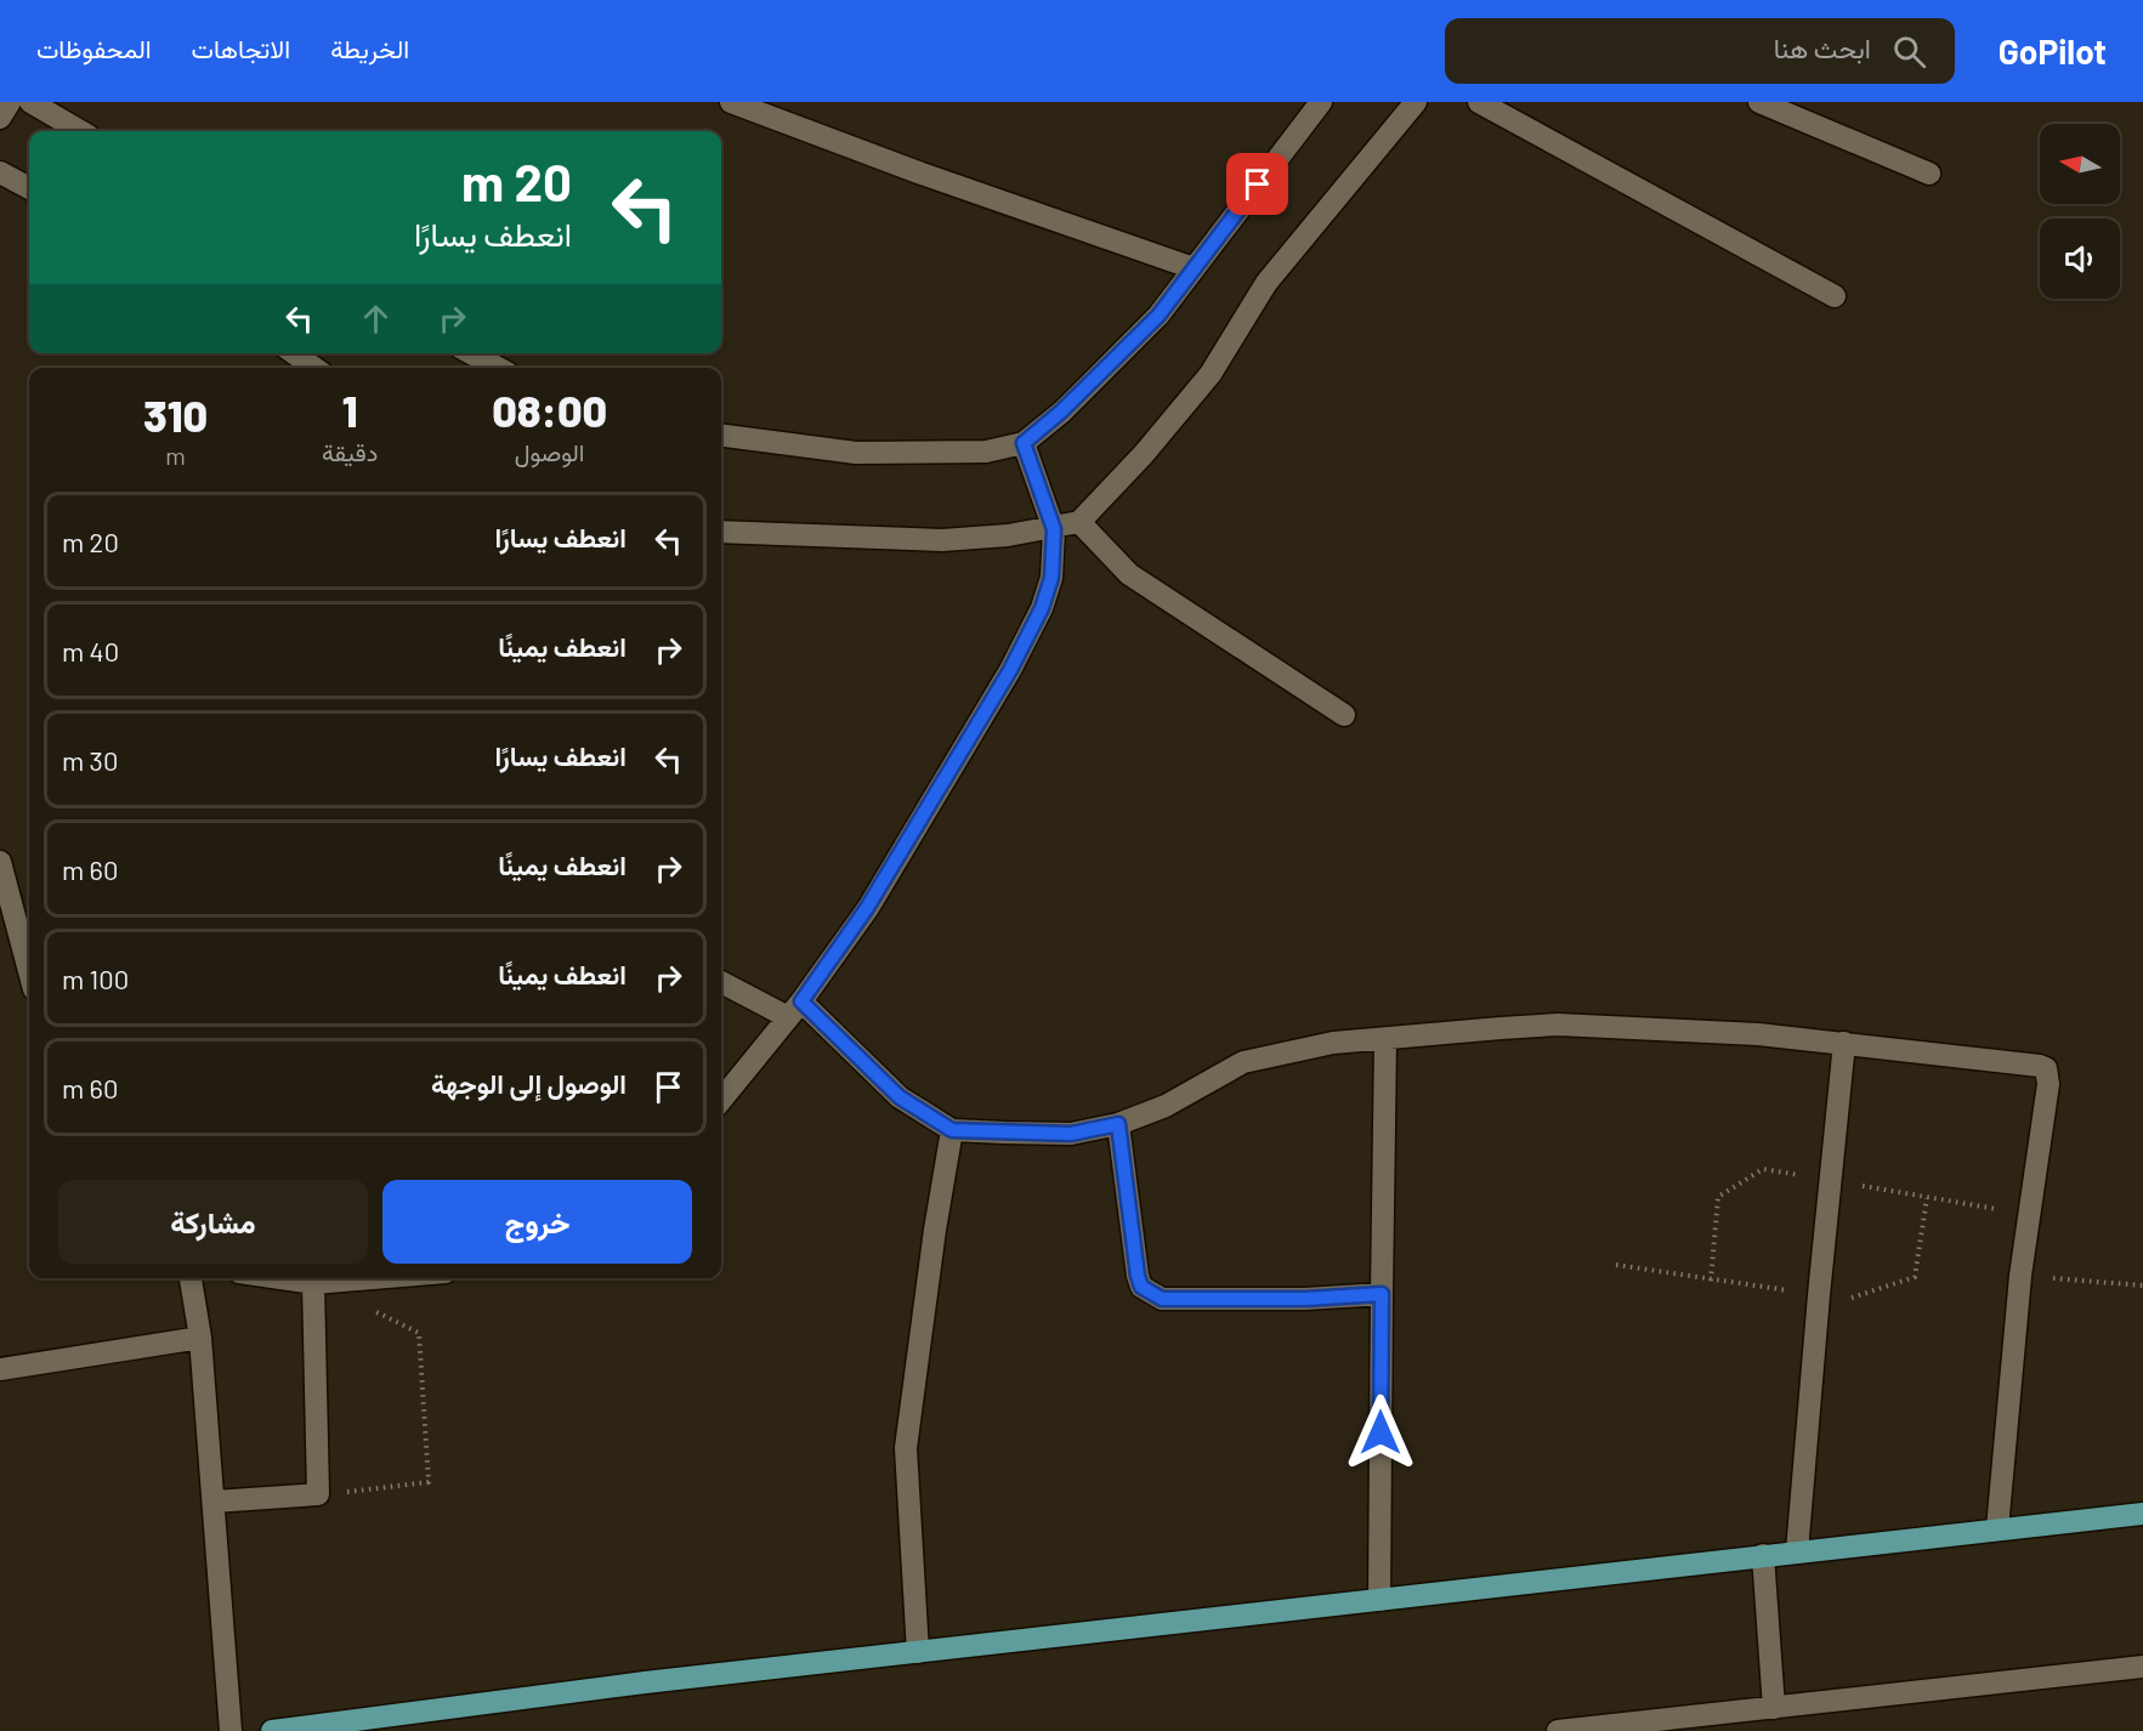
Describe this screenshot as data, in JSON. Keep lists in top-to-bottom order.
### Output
{
  "north": "left",
  "page": {
    "header": "GoPilot",
    "search": "ابحث هنا",
    "nav": ["الخريطة", "الاتجاهات", "المحفوظات"],
    "turn": ["20 m", "انعطف يسارًا"],
    "eta": [
      "08:00",
      "الوصول",
      "1",
      "دقيقة",
      "310",
      "m"
    ],
    "list": [
      {
        "name": "انعطف يسارًا",
        "value": "20 m"
      },
      {
        "name": "انعطف يمينًا",
        "value": "40 m"
      },
      {
        "name": "انعطف يسارًا",
        "value": "30 m"
      },
      {
        "name": "انعطف يمينًا",
        "value": "60 m"
      },
      {
        "name": "انعطف يمينًا",
        "value": "100 m"
      },
      {
        "name": "الوصول إلى الوجهة",
        "value": "60 m"
      }
    ],
    "buttons": ["خروج", "مشاركة"]
  }
}
